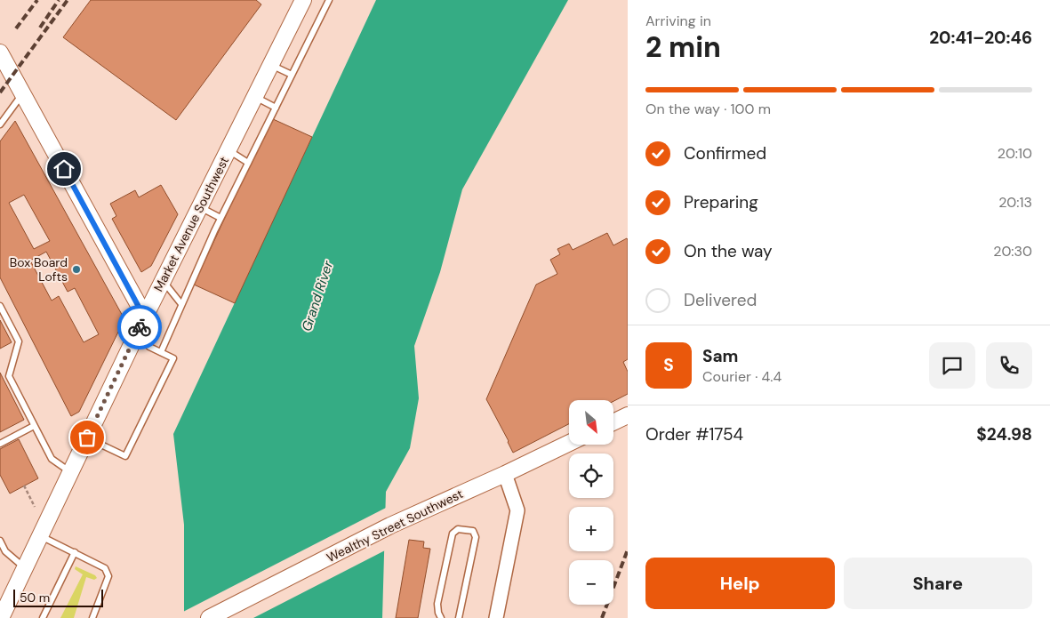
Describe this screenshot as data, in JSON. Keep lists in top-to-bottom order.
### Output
{
  "streets": {
    "main road": ["Market Avenue Southwest", "Wealthy Street Southwest"]
  },
  "water": ["Grand River"],
  "places": ["Box Board Lofts"],
  "scale_bar": "50 m",
  "north": "bottom right",
  "page": {
    "heading": ["2 min", "Arriving in", "20:41–20:46"],
    "panel": [
      "Sam",
      "Courier · 4.4",
      "Order #1754",
      "$24.98"
    ],
    "bar": "On the way · 100 m",
    "list": [
      ["Confirmed", "20:10"],
      ["Preparing", "20:13"],
      ["On the way", "20:30"],
      "Delivered"
    ],
    "round": "S",
    "map_buttons": ["+", "−"],
    "buttons": ["Help", "Share"],
    "scale": "50 m"
  }
}
